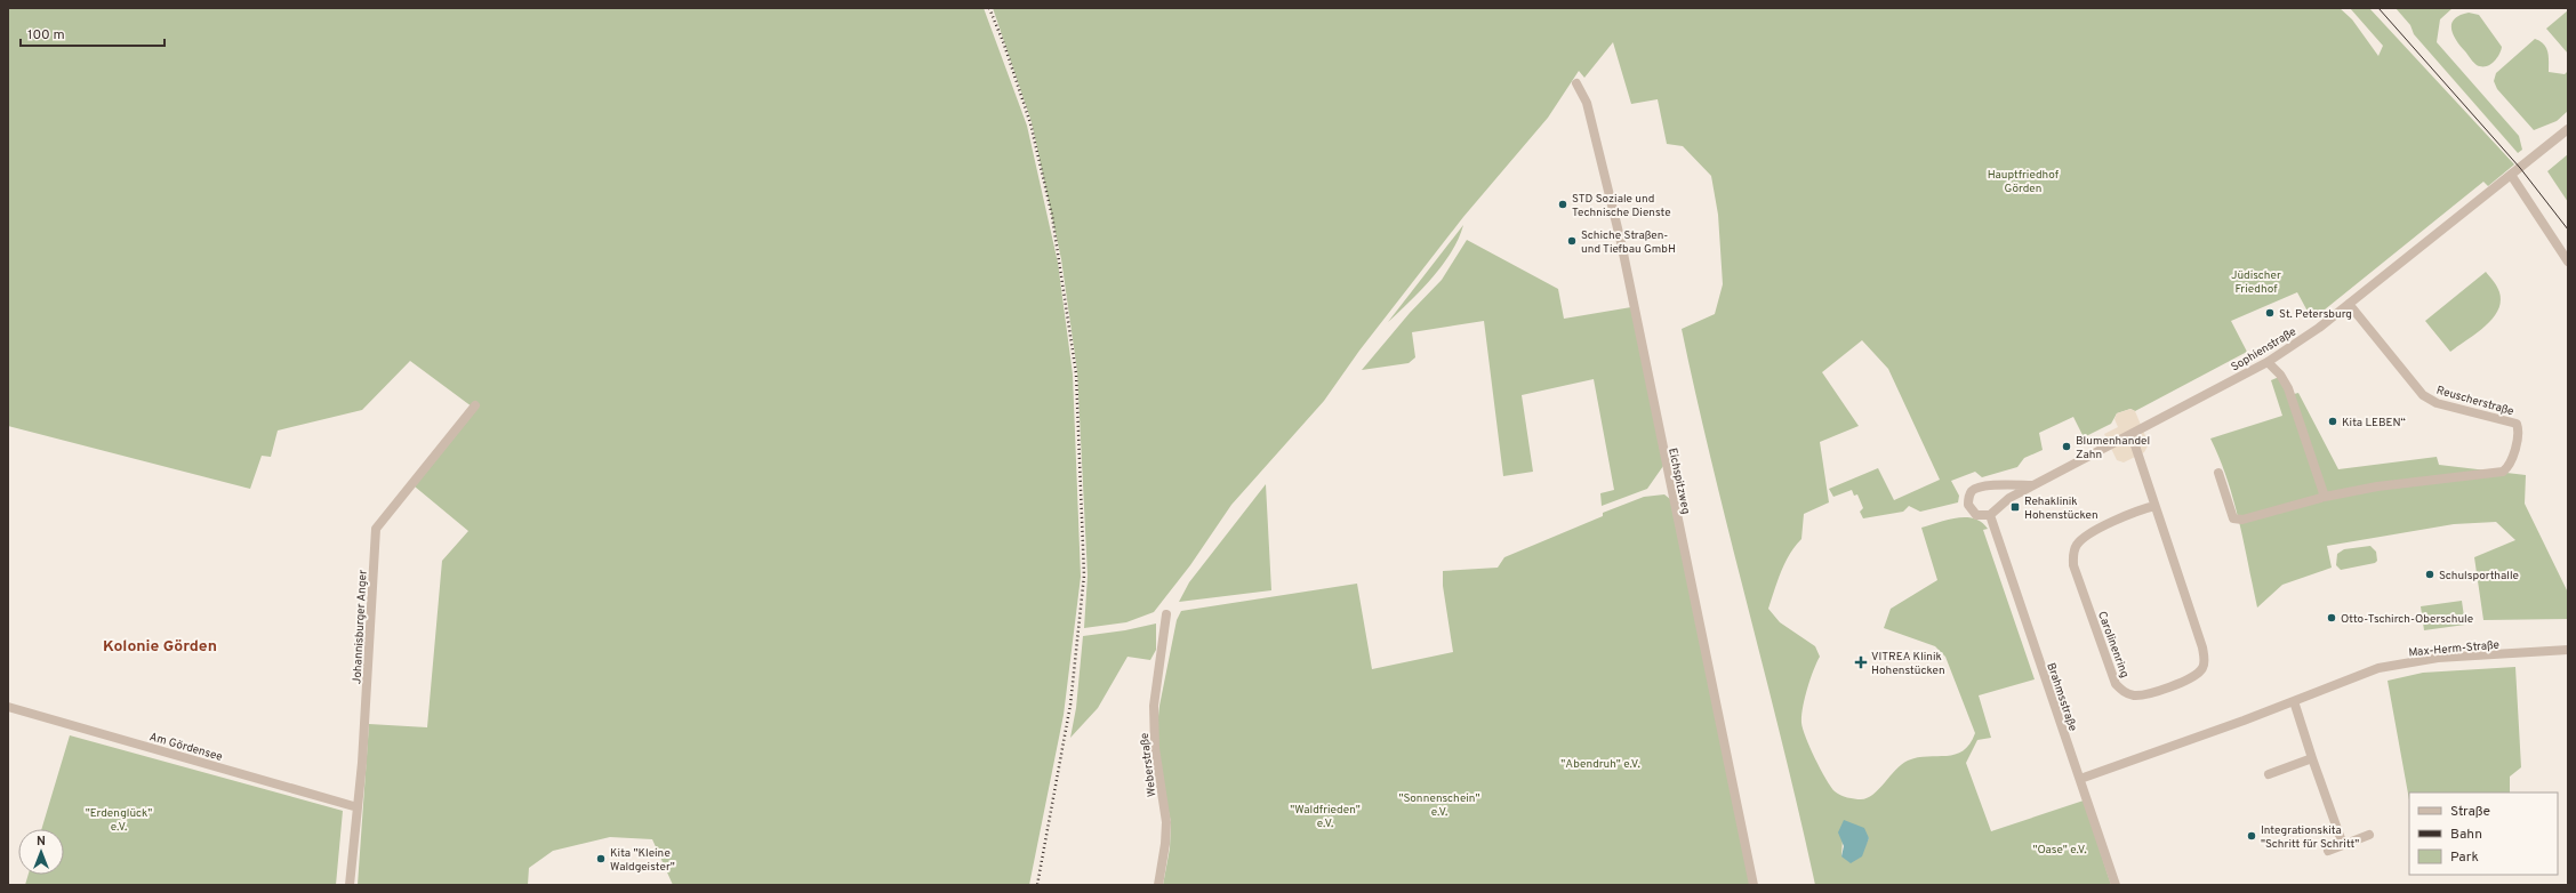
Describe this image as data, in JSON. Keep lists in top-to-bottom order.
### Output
{
  "streets": {
    "street": [
      "Sophienstraße",
      "Reuscherstraße",
      "Eichspitzweg",
      "Johannisburger Anger",
      "Carolinenring",
      "Max-Herm-Straße",
      "Brahmsstraße",
      "Am Gördensee",
      "Weberstraße"
    ]
  },
  "crossings": [
    ["Sophienstraße", "Reuscherstraße"],
    ["Sophienstraße", "Carolinenring"],
    ["Sophienstraße", "Brahmsstraße"],
    ["Johannisburger Anger", "Am Gördensee"],
    ["Max-Herm-Straße", "Brahmsstraße"]
  ],
  "districts": ["Kolonie Görden"],
  "parks": [
    "Hauptfriedhof Görden",
    "Jüdischer Friedhof",
    "\"Abendruh\" e.V.",
    "\"Sonnenschein\" e.V.",
    "\"Waldfrieden\" e.V.",
    "\"Erdenglück\" e.V.",
    "\"Oase\" e.V."
  ],
  "places": {
    "other": [
      "STD Soziale und Technische Dienste",
      "Schiche Straßen- und Tiefbau GmbH",
      "St. Petersburg",
      "Kita LEBEN“",
      "Blumenhandel Zahn",
      "Schulsporthalle",
      "Otto-Tschirch-Oberschule",
      "Integrationskita \"Schritt für Schritt\"",
      "Kita \"Kleine Waldgeister\""
    ],
    "transit": ["Rehaklinik Hohenstücken"],
    "health": ["VITREA Klinik Hohenstücken"]
  },
  "legend": ["Straße", "Bahn", "Park"],
  "scale_bar": "100 m",
  "north": "top"
}
